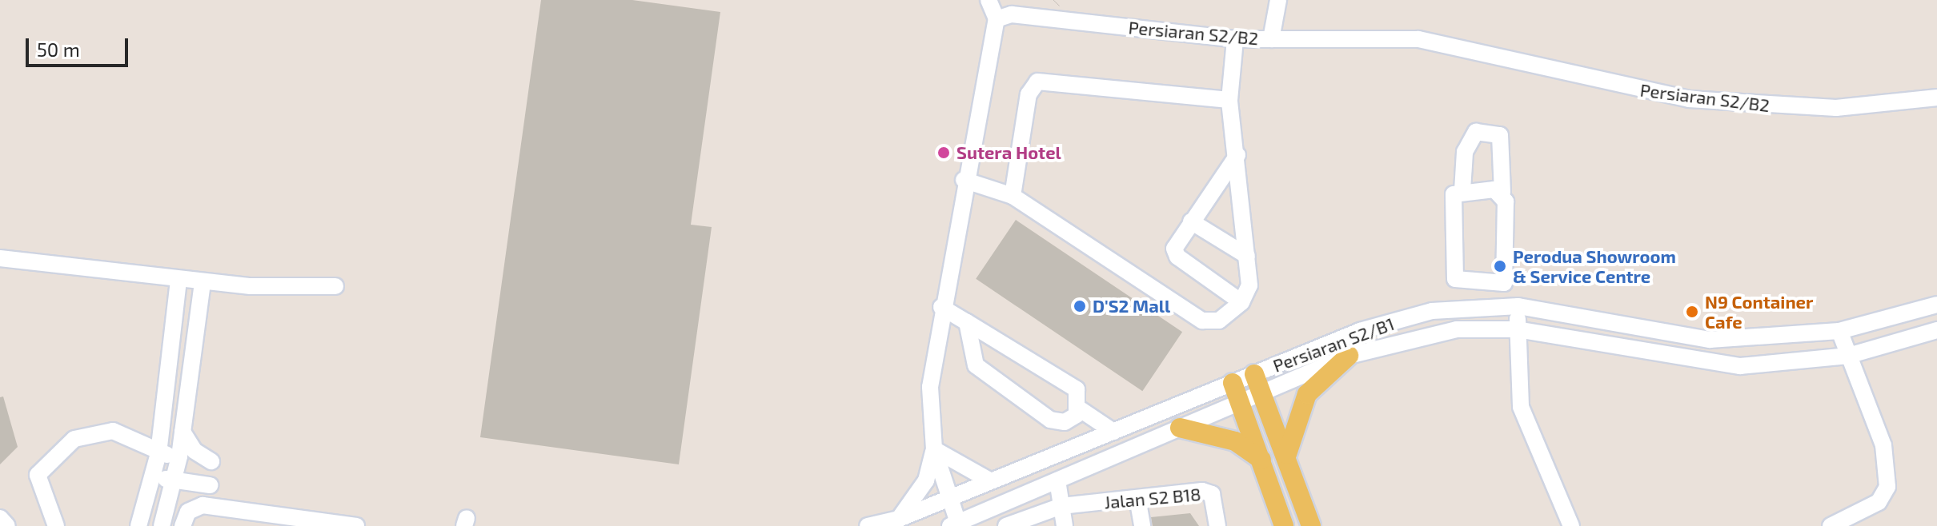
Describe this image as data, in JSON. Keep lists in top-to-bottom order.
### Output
{
  "streets": {
    "street": ["Persiaran S2/B2", "Persiaran S2/B1", "Jalan S2 B18"]
  },
  "places": [
    "Sutera Hotel",
    "Perodua Showroom & Service Centre",
    "D'S2 Mall",
    "N9 Container Cafe"
  ],
  "scale_bar": "50 m"
}
